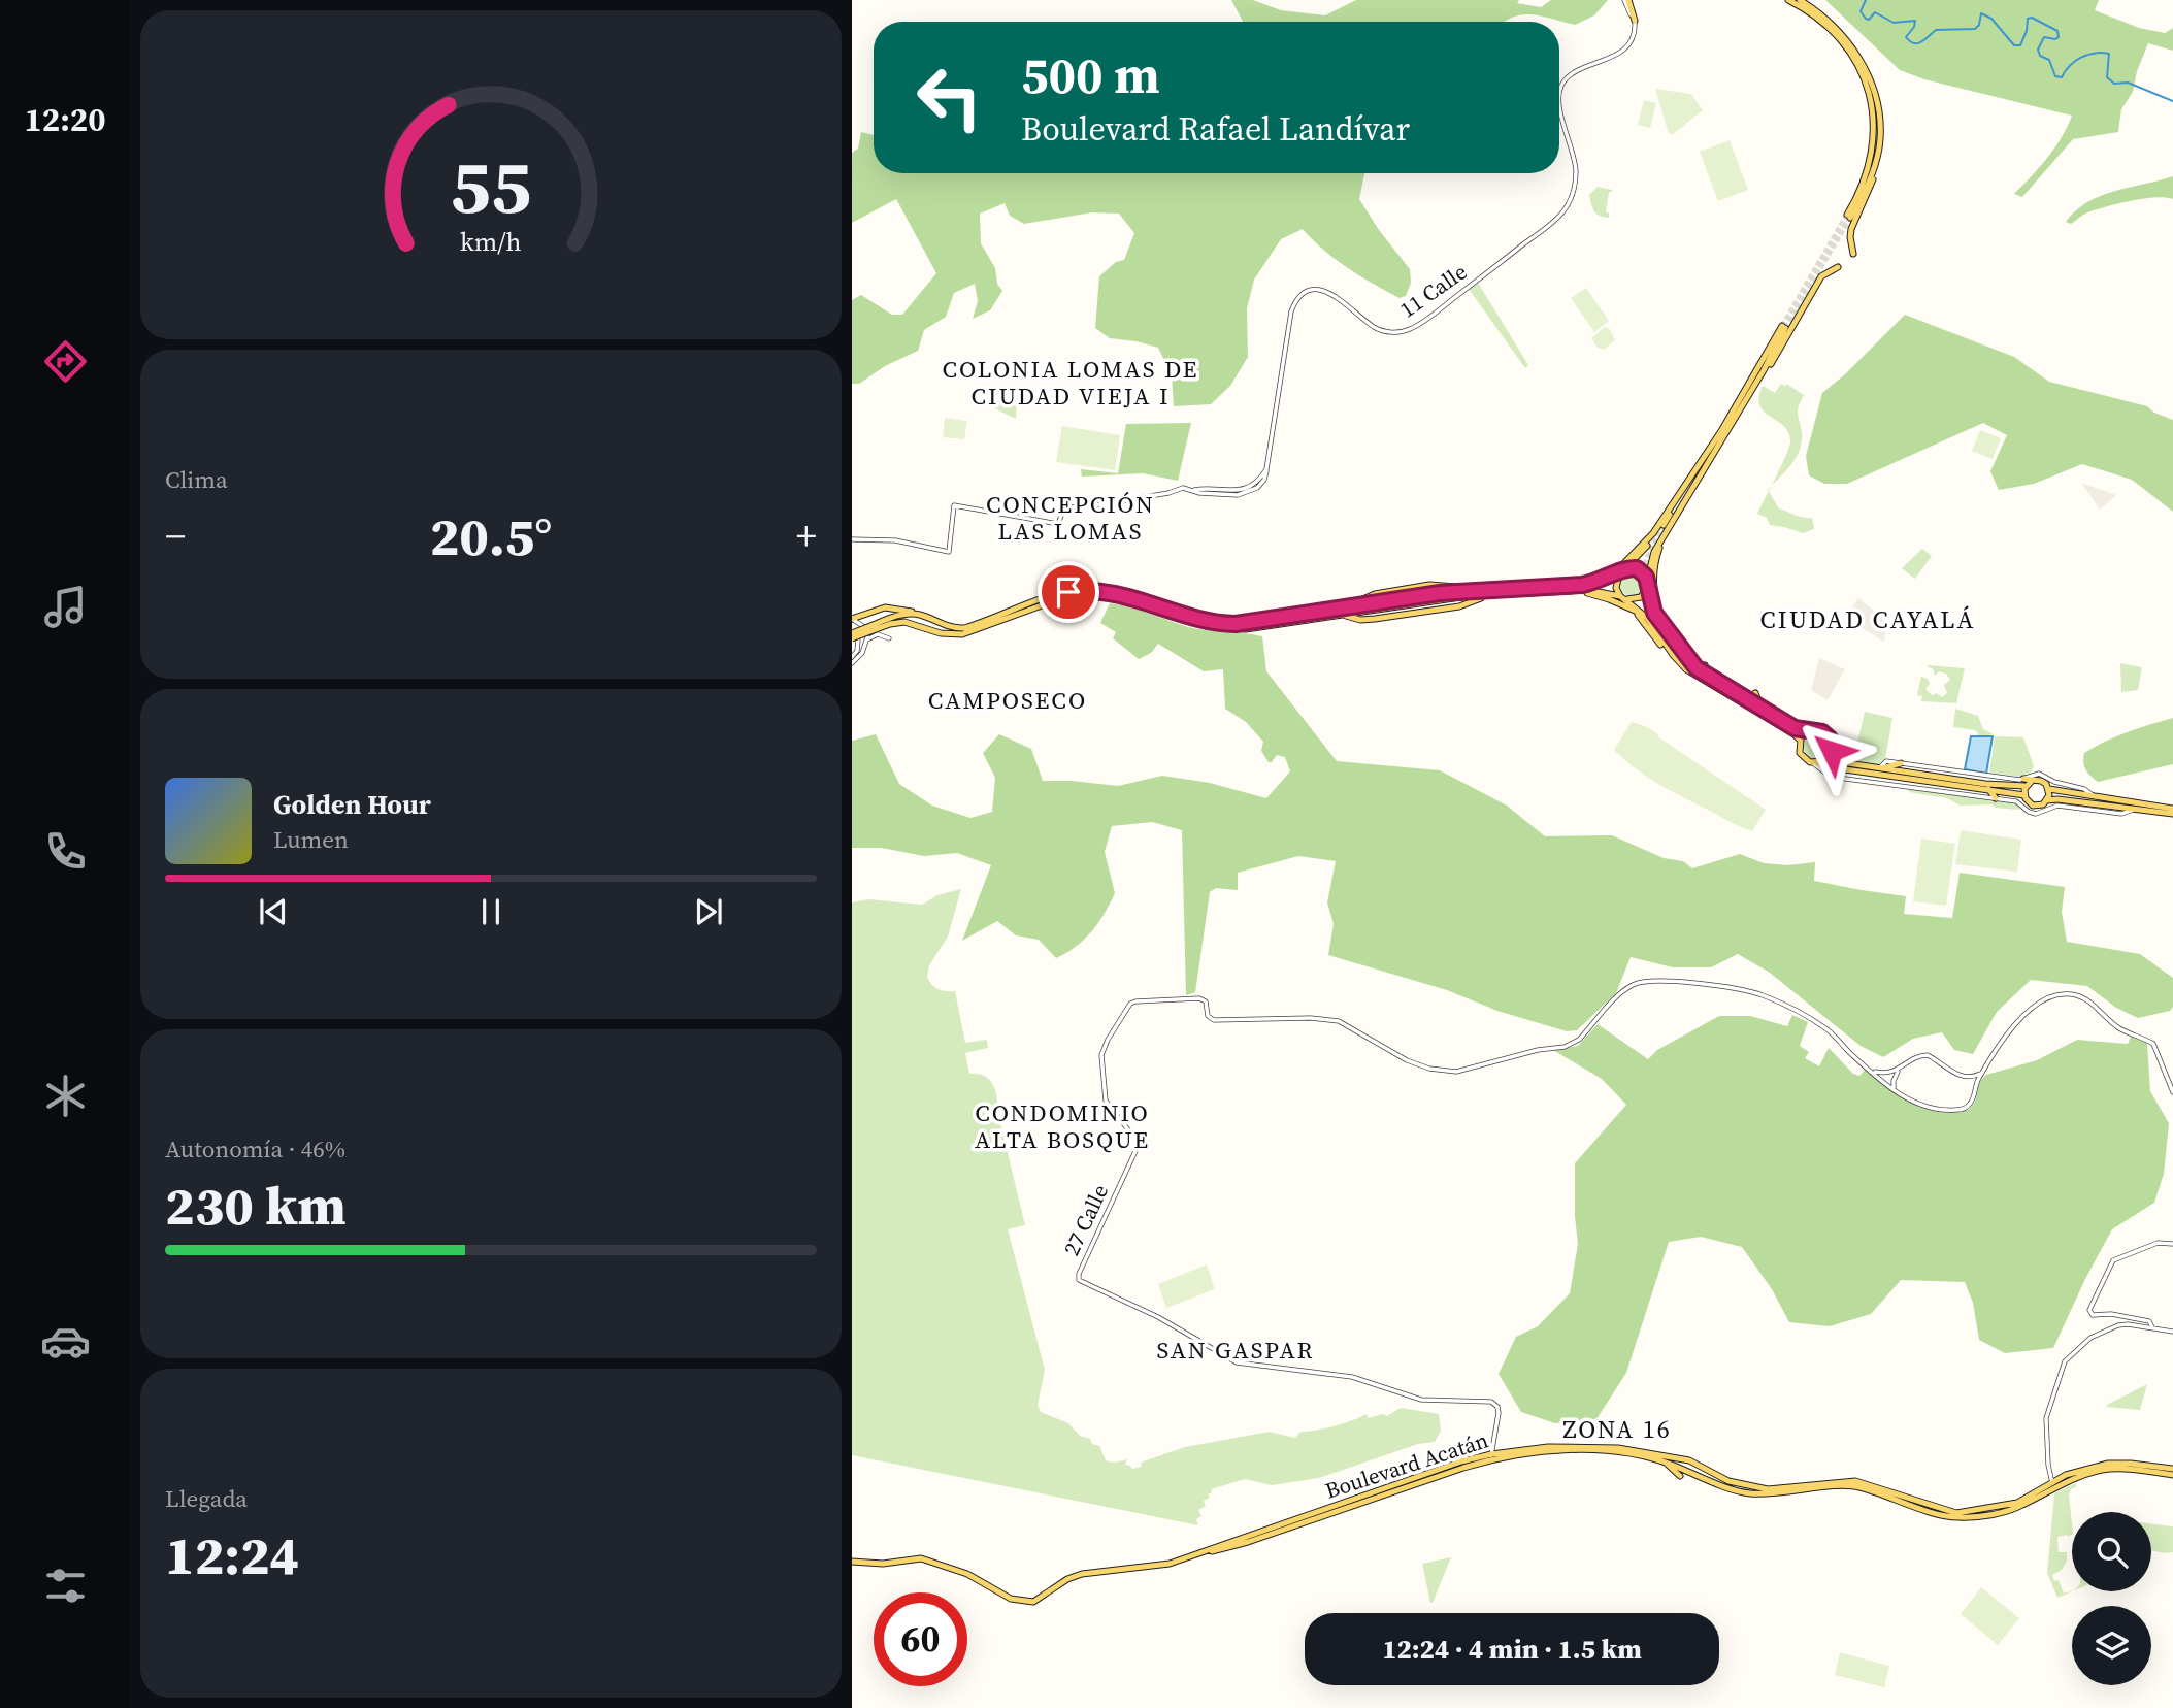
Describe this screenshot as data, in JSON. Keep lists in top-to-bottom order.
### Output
{
  "streets": {
    "main road": ["Boulevard Acatán"],
    "street": ["11 Calle", "27 Calle"]
  },
  "crossings": [
    ["27 Calle", "Boulevard Acatán"]
  ],
  "districts": [
    "COLONIA LOMAS DE CIUDAD VIEJA I",
    "CONCEPCIÓN LAS LOMAS",
    "CIUDAD CAYALÁ",
    "CAMPOSECO",
    "CONDOMINIO ALTA BOSQUE",
    "SAN GASPAR",
    "ZONA 16"
  ],
  "page": {
    "tabs": "12:20",
    "turn": ["500 m", "Boulevard Rafael Landívar"],
    "tile": [
      "Clima",
      ["Autonomía · 46%", "230 km"],
      ["Llegada", "12:24"]
    ],
    "heat": ["−", "20.5°", "+"],
    "song": ["Golden Hour", "Lumen"],
    "limit": "60",
    "trip": "12:24 · 4 min · 1.5 km",
    "gauge": ["55", "km/h"]
  }
}
